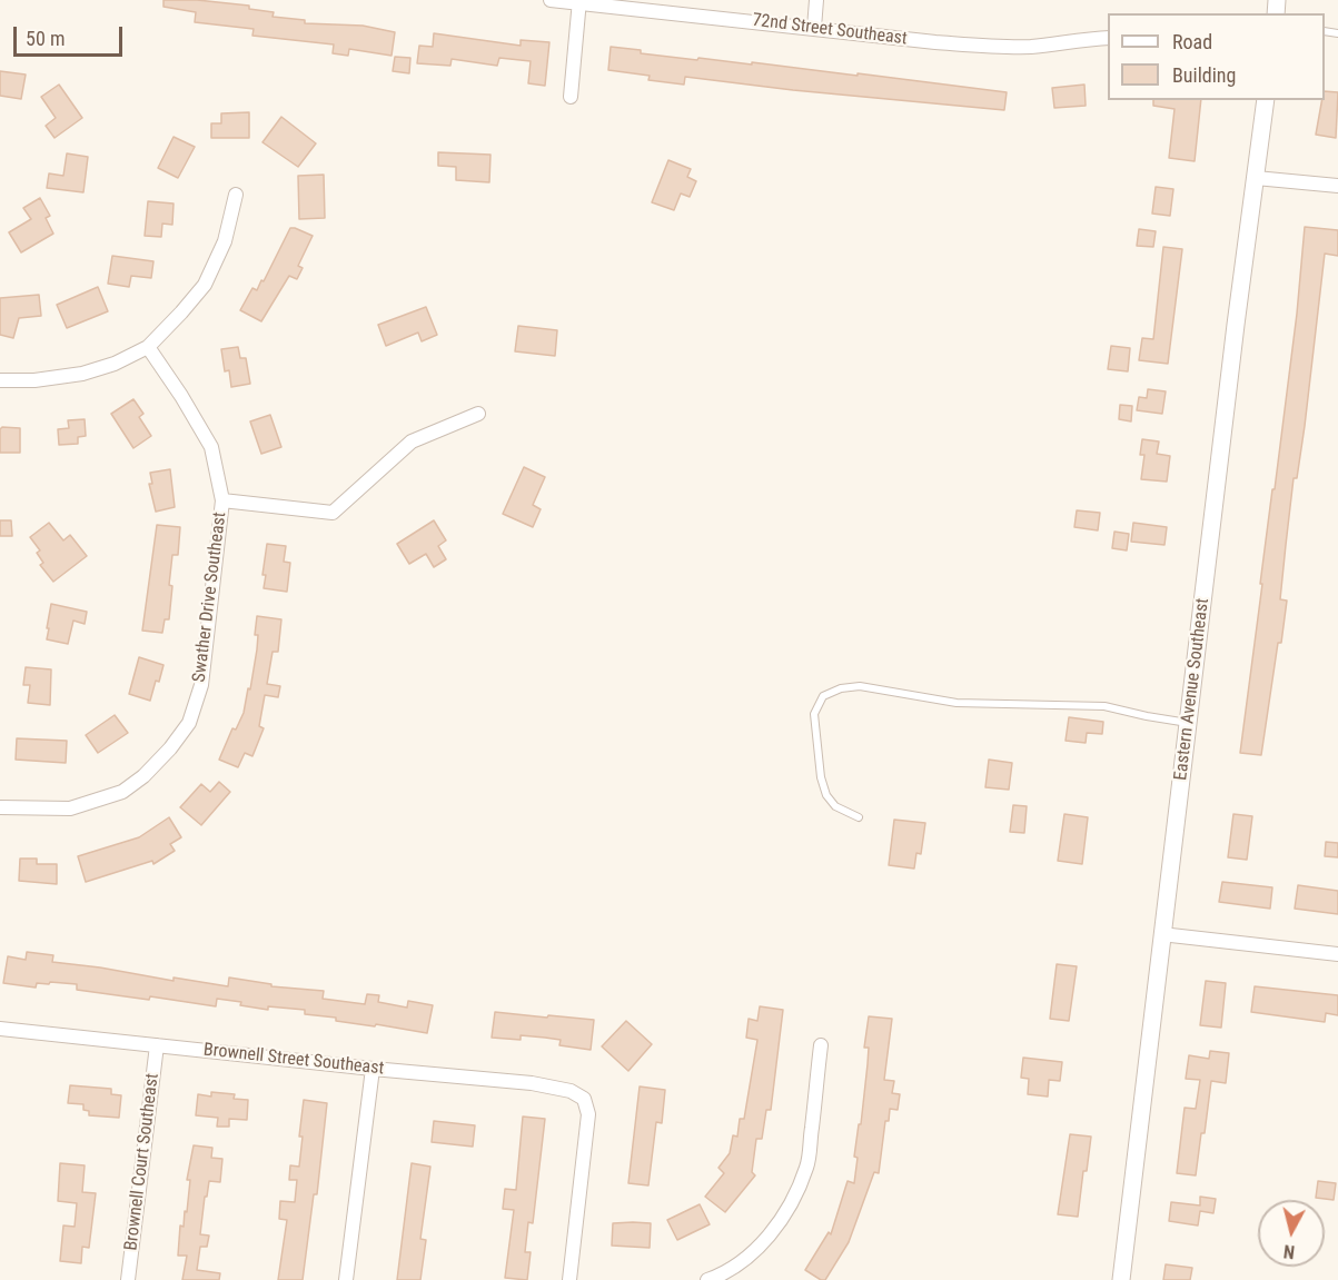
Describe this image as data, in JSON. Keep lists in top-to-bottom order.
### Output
{
  "streets": {
    "street": [
      "72nd Street Southeast",
      "Swather Drive Southeast",
      "Eastern Avenue Southeast",
      "Brownell Street Southeast",
      "Brownell Court Southeast"
    ]
  },
  "crossings": [
    ["Brownell Street Southeast", "Brownell Court Southeast"]
  ],
  "legend": ["Road", "Building"],
  "scale_bar": "50 m",
  "north": "bottom"
}
